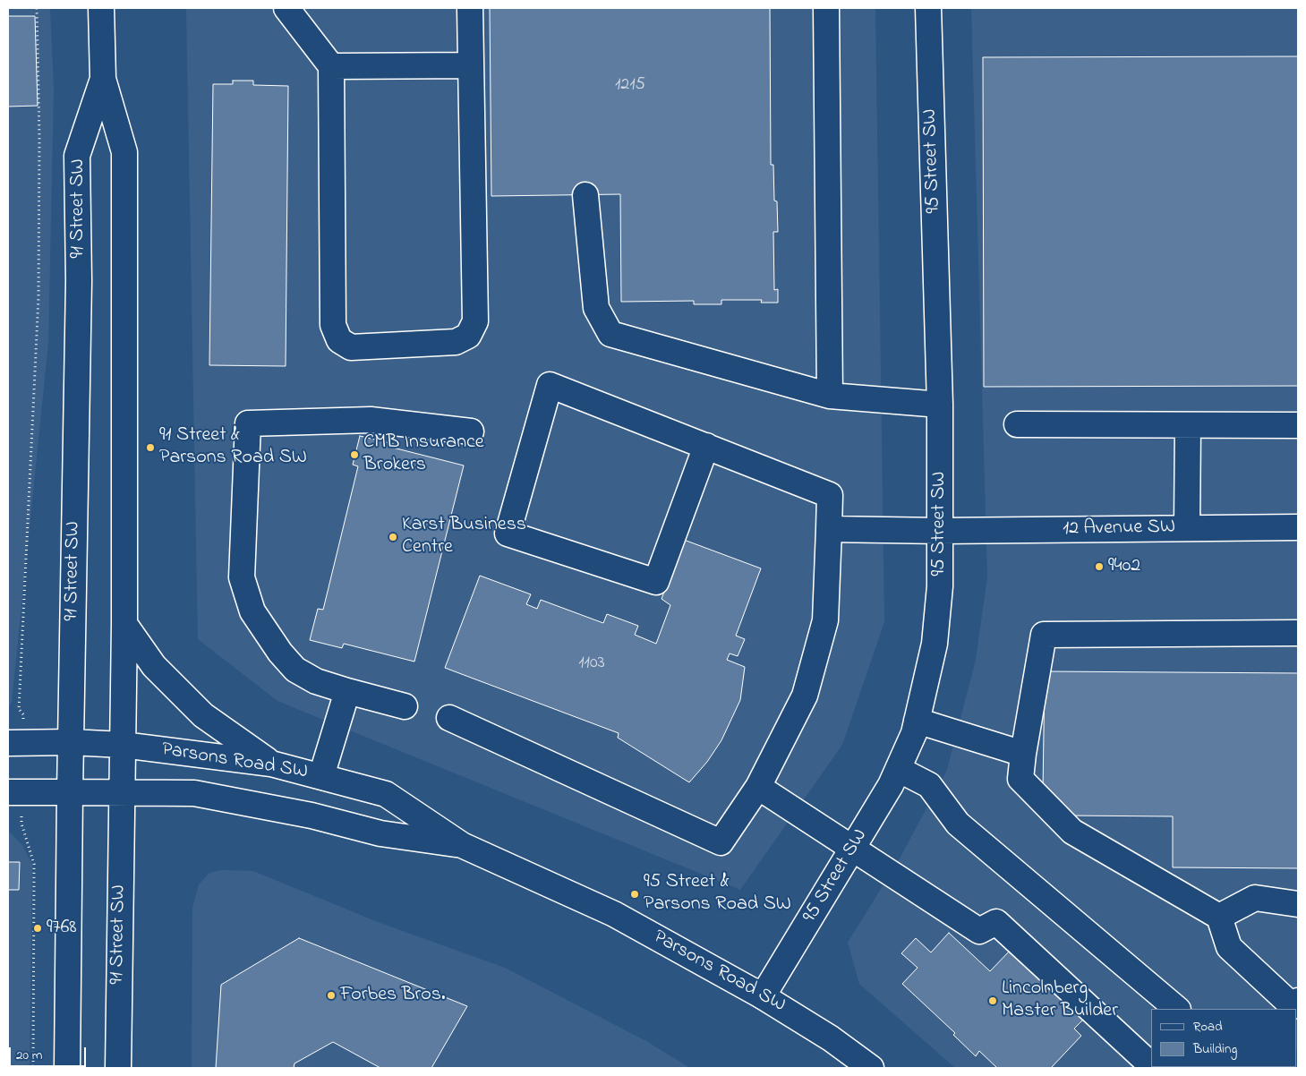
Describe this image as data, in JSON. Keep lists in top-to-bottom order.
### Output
{
  "streets": {
    "main road": [
      "95 Street SW",
      "91 Street SW",
      "12 Avenue SW",
      "Parsons Road SW"
    ]
  },
  "crossings": [
    ["95 Street SW", "12 Avenue SW"],
    ["95 Street SW", "Parsons Road SW"],
    ["91 Street SW", "Parsons Road SW"]
  ],
  "places": [
    "91 Street & Parsons Road SW",
    "CMB Insurance Brokers",
    "Karst Business Centre",
    "9402",
    "95 Street & Parsons Road SW",
    "9768",
    "Forbes Bros.",
    "Lincolnberg Master Builder"
  ],
  "house_numbers": ["1215", "1103"],
  "legend": ["Road", "Building"],
  "scale_bar": "20 m"
}
